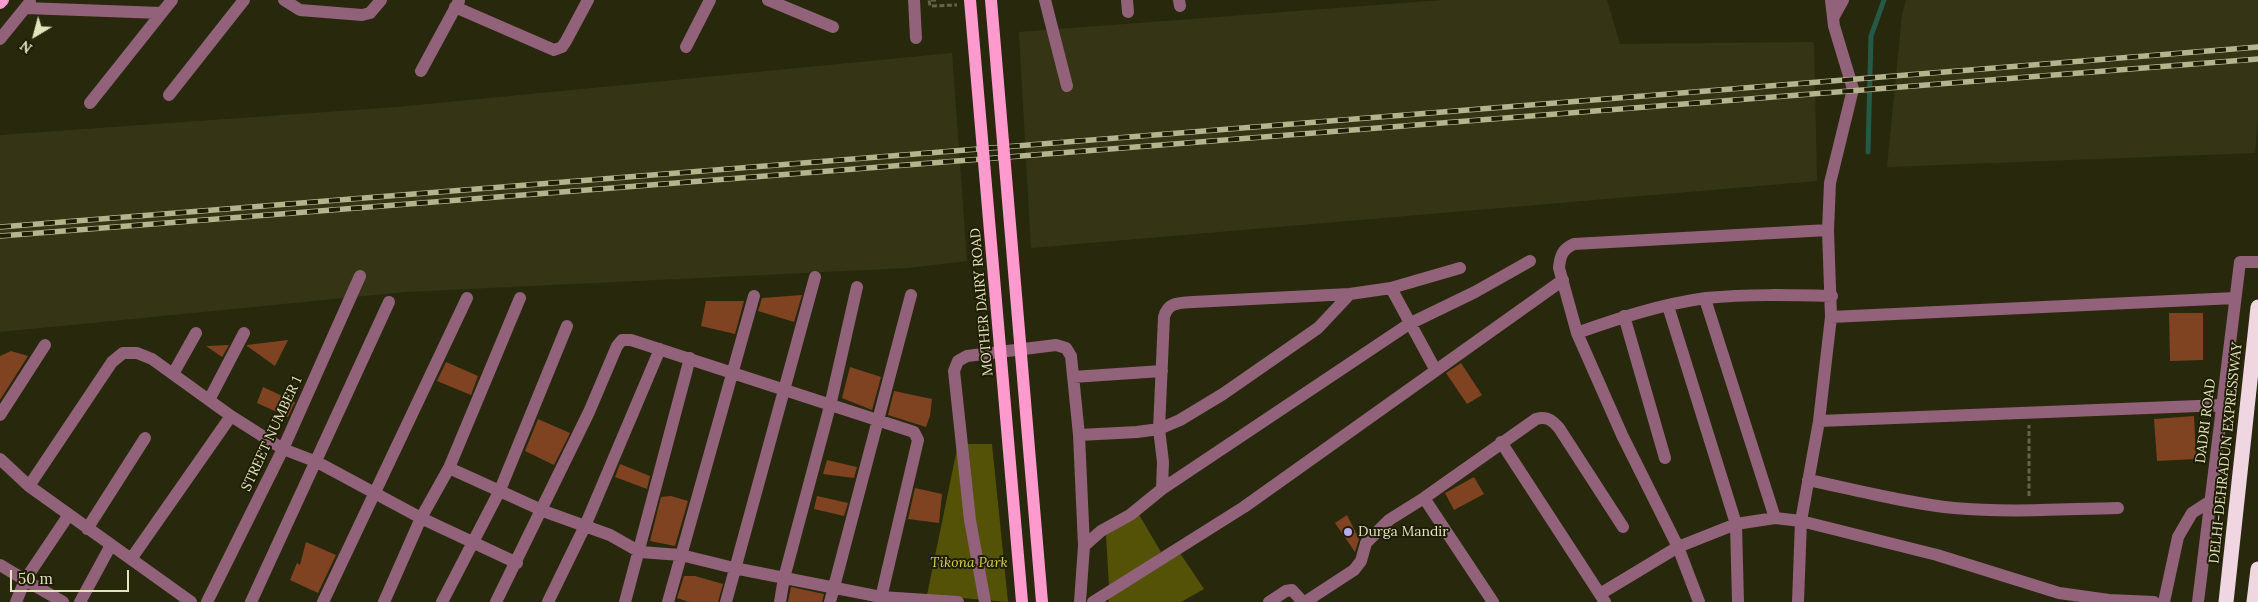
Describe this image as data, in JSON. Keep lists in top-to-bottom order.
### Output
{
  "streets": {
    "highway": ["DELHI-DEHRADUN EXPRESSWAY"],
    "main road": ["MOTHER DAIRY ROAD"],
    "street": ["DADRI ROAD", "STREET NUMBER 1"]
  },
  "parks": ["Tikona Park"],
  "places": ["Durga Mandir"],
  "scale_bar": "50 m",
  "north": "bottom left"
}
